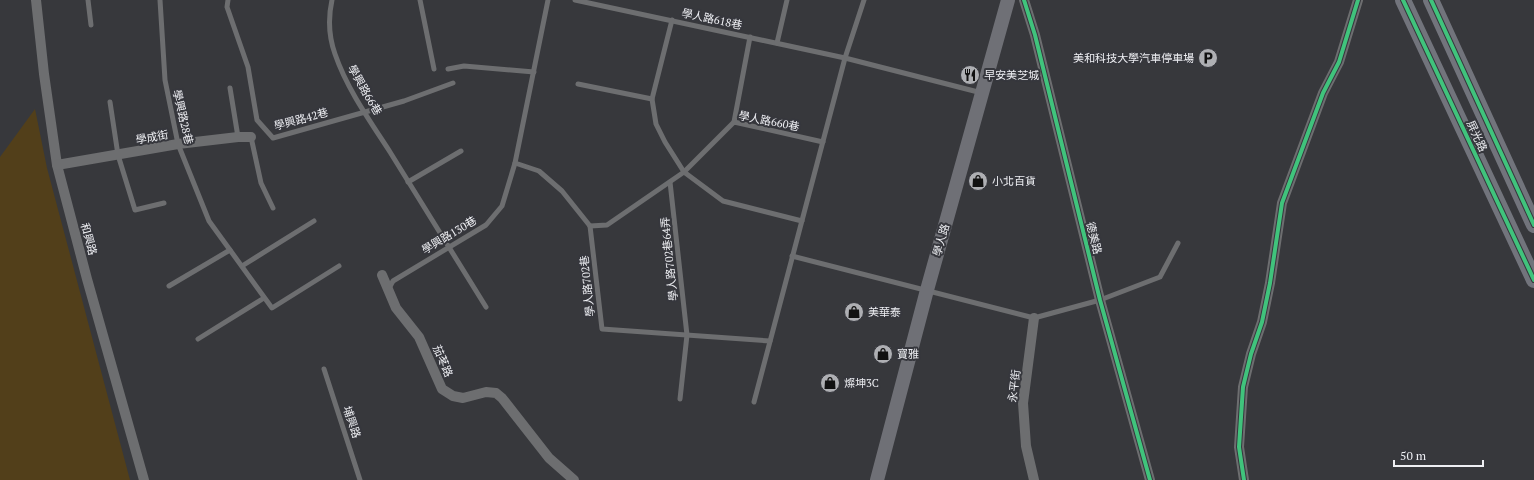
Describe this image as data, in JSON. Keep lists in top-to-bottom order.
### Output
{
  "streets": {
    "main road": ["屏光路", "學人路"],
    "street": [
      "學成街",
      "德美路",
      "和興路",
      "茄苳路",
      "永平街"
    ],
    "lane": [
      "學人路618巷",
      "學興路66巷",
      "學興路28巷",
      "學興路42巷",
      "學人路660巷",
      "學興路130巷",
      "學人路702巷64弄",
      "學人路702巷",
      "埔興路"
    ]
  },
  "crossings": [
    ["學人路618巷", "學人路"],
    ["學興路66巷", "學興路42巷"],
    ["學興路66巷", "學興路130巷"],
    ["學興路28巷", "學成街"],
    ["學人路660巷", "學人路702巷64弄"],
    ["學人路660巷", "學人路702巷"],
    ["學成街", "和興路"],
    ["學興路130巷", "茄苳路"],
    ["學人路702巷64弄", "學人路702巷"]
  ],
  "places": {
    "parking": ["美和科技大學汽車停車場"],
    "restaurant": ["早安美芝城"],
    "shop": [
      "小北百貨",
      "美華泰",
      "寶雅",
      "燦坤3C"
    ]
  },
  "scale_bar": "50 m"
}
